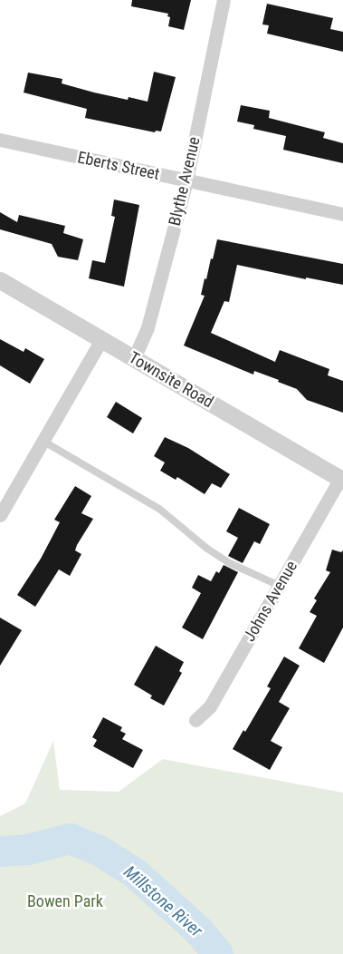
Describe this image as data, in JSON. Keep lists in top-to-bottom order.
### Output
{
  "streets": {
    "street": [
      "Eberts Street",
      "Blythe Avenue",
      "Townsite Road",
      "Johns Avenue"
    ]
  },
  "crossings": [
    ["Eberts Street", "Blythe Avenue"],
    ["Blythe Avenue", "Townsite Road"],
    ["Townsite Road", "Johns Avenue"]
  ],
  "water": ["Millstone River"],
  "parks": ["Bowen Park"]
}
